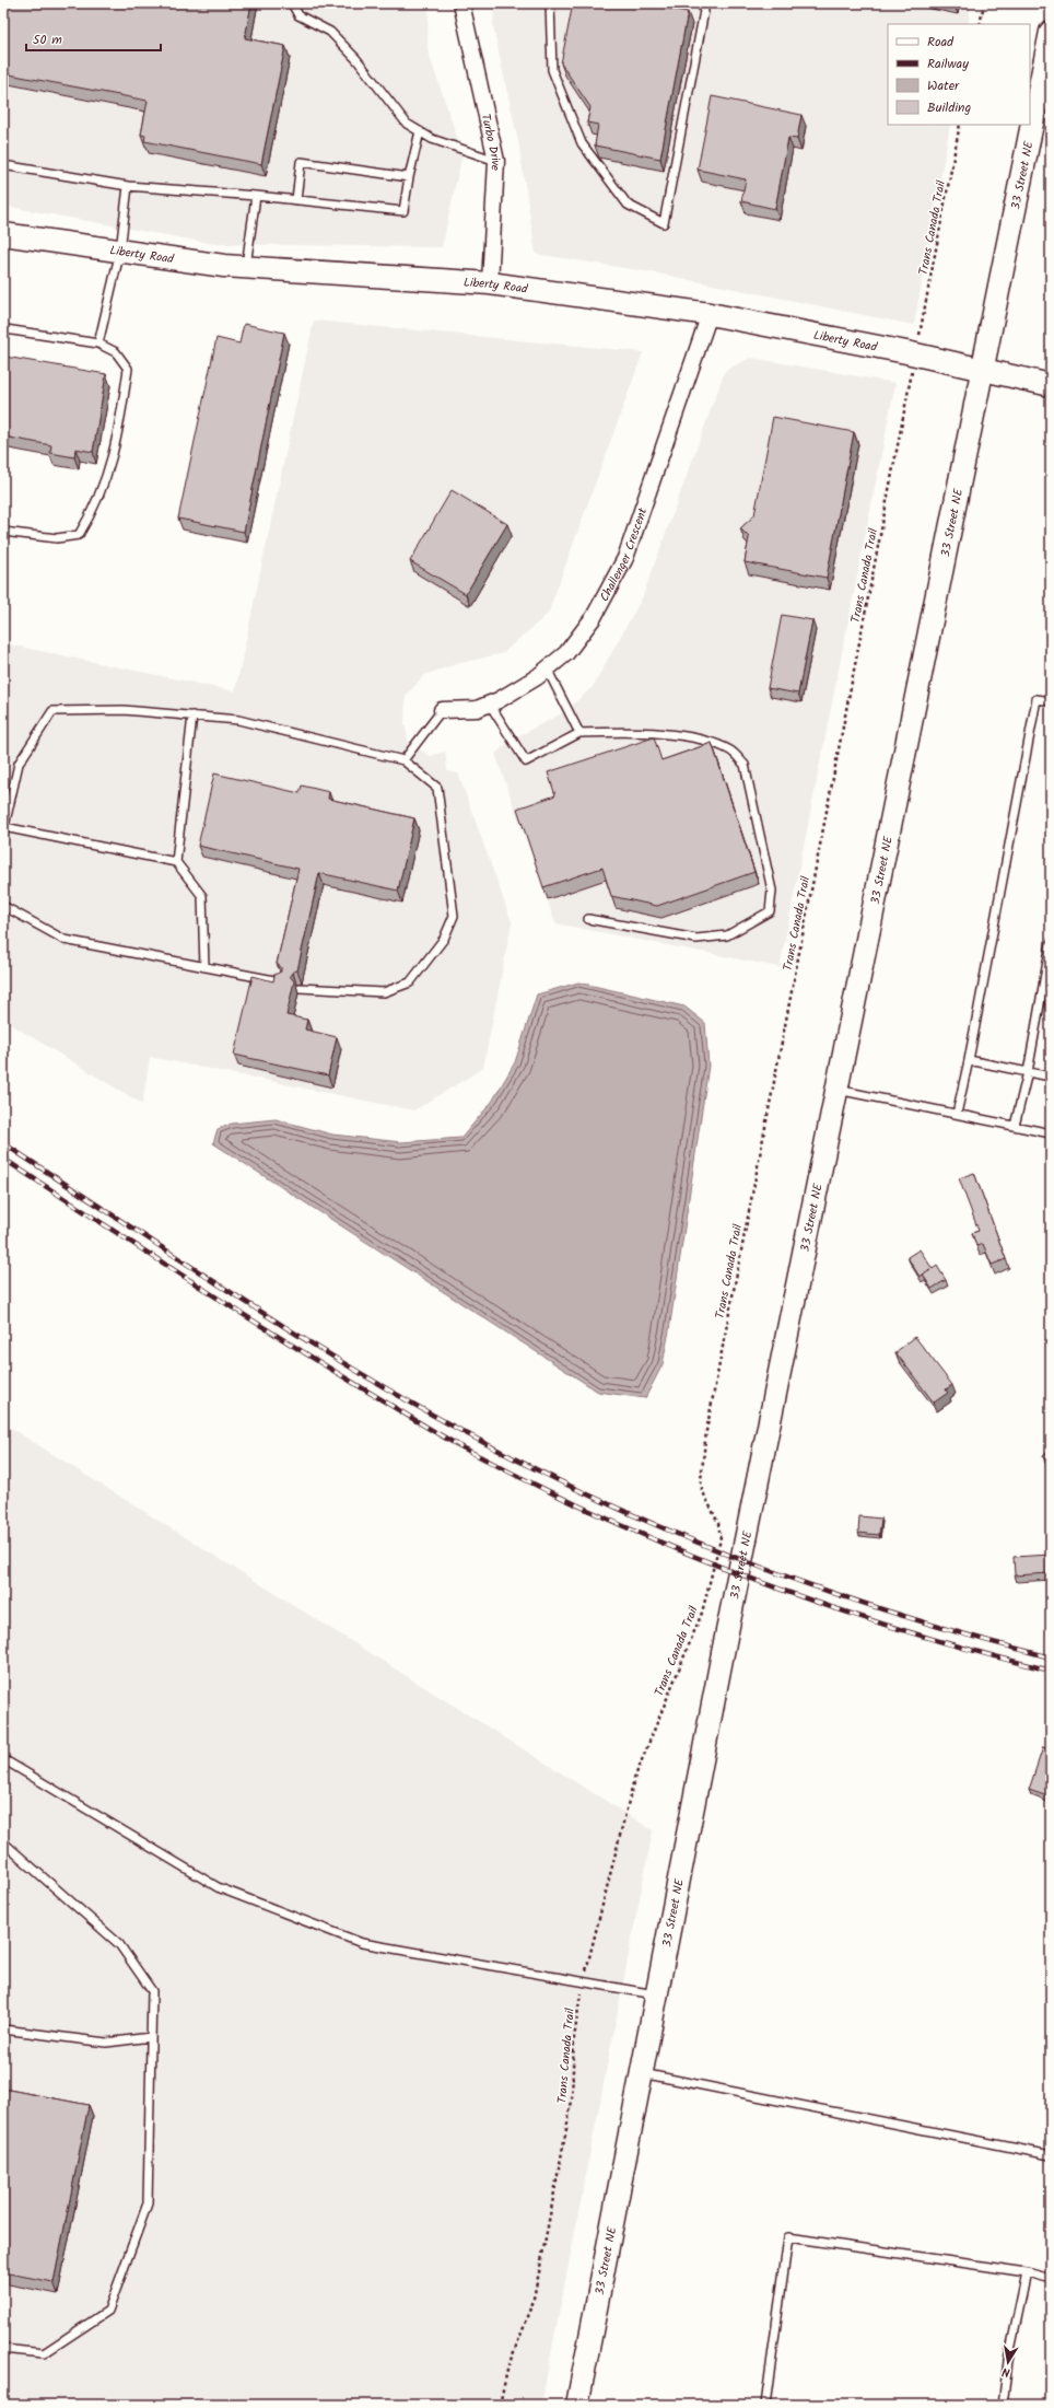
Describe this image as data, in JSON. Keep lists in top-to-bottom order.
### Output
{
  "streets": {
    "street": [
      "Turbo Drive",
      "33 Street NE",
      "Liberty Road",
      "Challenger Crescent"
    ],
    "path": ["Trans Canada Trail"]
  },
  "crossings": [
    ["Turbo Drive", "Liberty Road"],
    ["33 Street NE", "Liberty Road"],
    ["Trans Canada Trail", "Liberty Road"],
    ["Liberty Road", "Challenger Crescent"]
  ],
  "legend": [
    "Road",
    "Railway",
    "Water",
    "Building"
  ],
  "scale_bar": "50 m",
  "north": "bottom"
}
